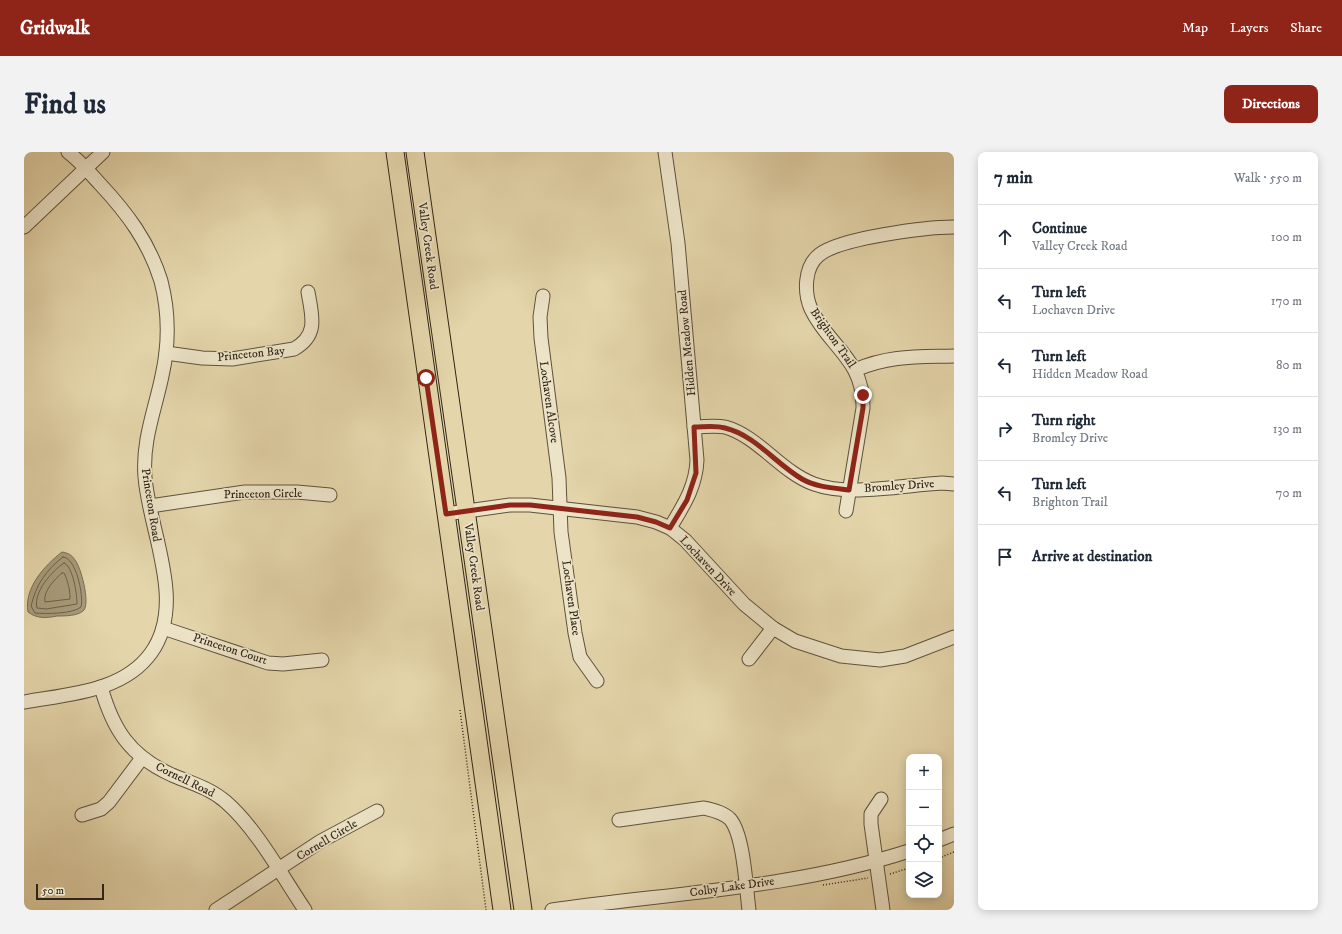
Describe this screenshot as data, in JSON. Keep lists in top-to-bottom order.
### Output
{
  "streets": {
    "main road": ["Valley Creek Road"],
    "street": [
      "Brighton Trail",
      "Hidden Meadow Road",
      "Princeton Bay",
      "Lochaven Alcove",
      "Bromley Drive",
      "Princeton Circle",
      "Princeton Road",
      "Lochaven Drive",
      "Lochaven Place",
      "Princeton Court",
      "Cornell Road",
      "Cornell Circle",
      "Colby Lake Drive"
    ]
  },
  "crossings": [
    ["Valley Creek Road", "Lochaven Drive"],
    ["Brighton Trail", "Bromley Drive"],
    ["Hidden Meadow Road", "Bromley Drive"],
    ["Hidden Meadow Road", "Lochaven Drive"],
    ["Princeton Bay", "Princeton Road"],
    ["Lochaven Alcove", "Lochaven Drive"],
    ["Lochaven Alcove", "Lochaven Place"],
    ["Princeton Circle", "Princeton Road"],
    ["Princeton Road", "Princeton Court"],
    ["Princeton Road", "Cornell Road"],
    ["Lochaven Drive", "Lochaven Place"],
    ["Cornell Road", "Cornell Circle"]
  ],
  "scale_bar": "50 m",
  "page": {
    "header": "Gridwalk",
    "nav": ["Map", "Layers", "Share"],
    "buttons": "Directions",
    "title": "Find us",
    "heading": ["7 min", "Walk · 550 m"],
    "list": [
      ["Continue", "Valley Creek Road", "100 m"],
      ["Turn left", "Lochaven Drive", "170 m"],
      ["Turn left", "Hidden Meadow Road", "80 m"],
      ["Turn right", "Bromley Drive", "130 m"],
      ["Turn left", "Brighton Trail", "70 m"],
      "Arrive at destination"
    ],
    "map_buttons": ["+", "−"],
    "scale": "50 m"
  }
}
